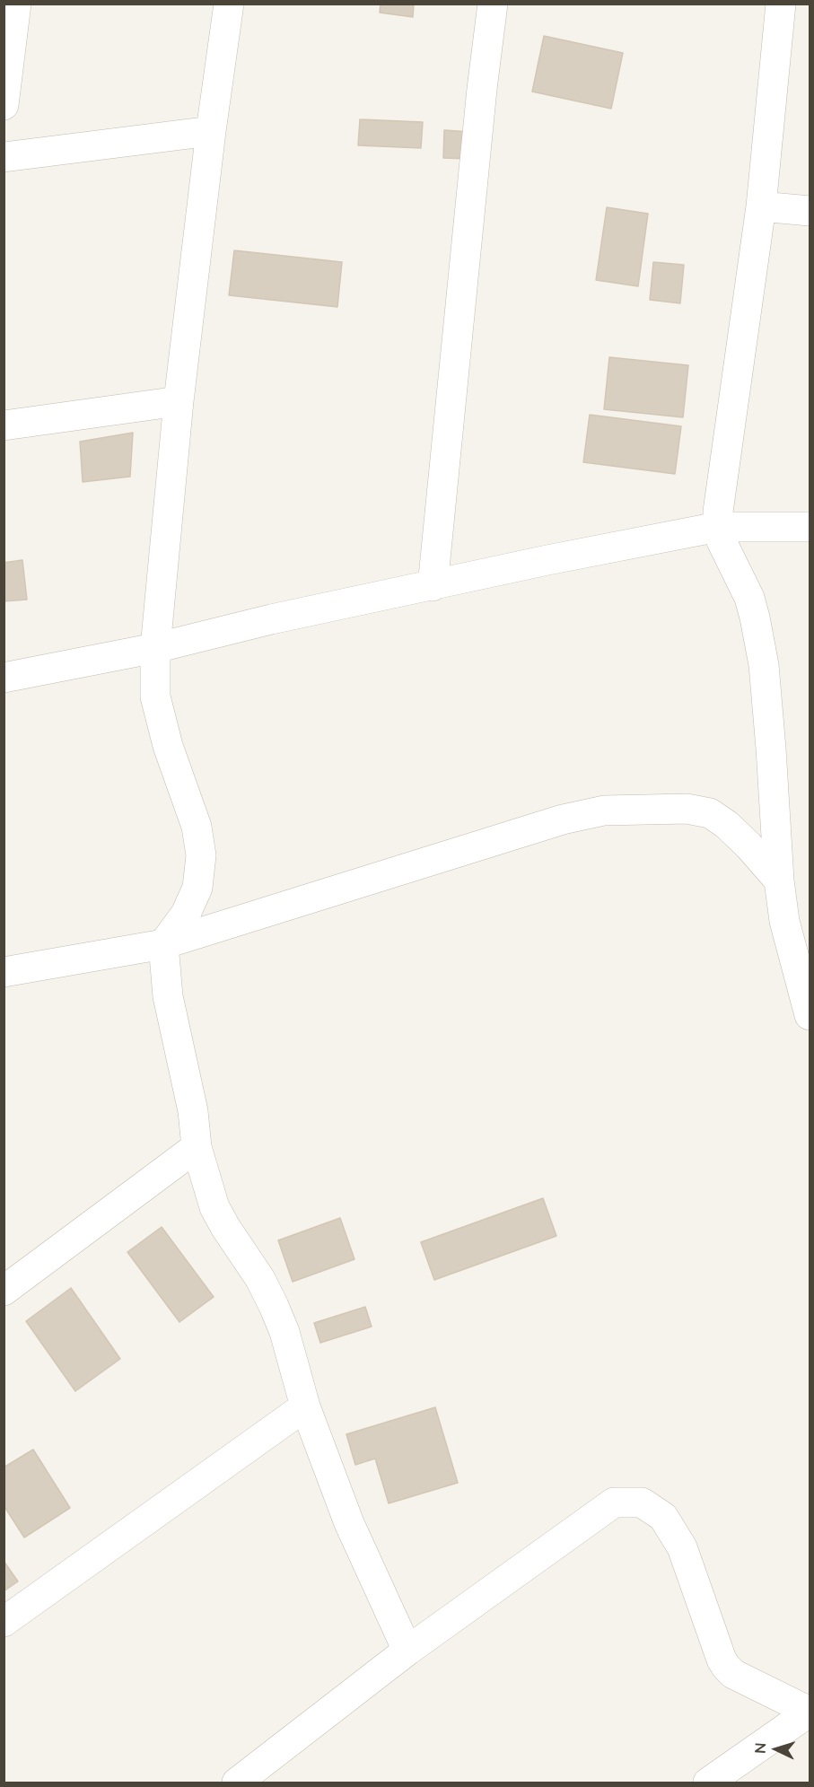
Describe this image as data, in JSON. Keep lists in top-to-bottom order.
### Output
{
  "north": "left"
}
